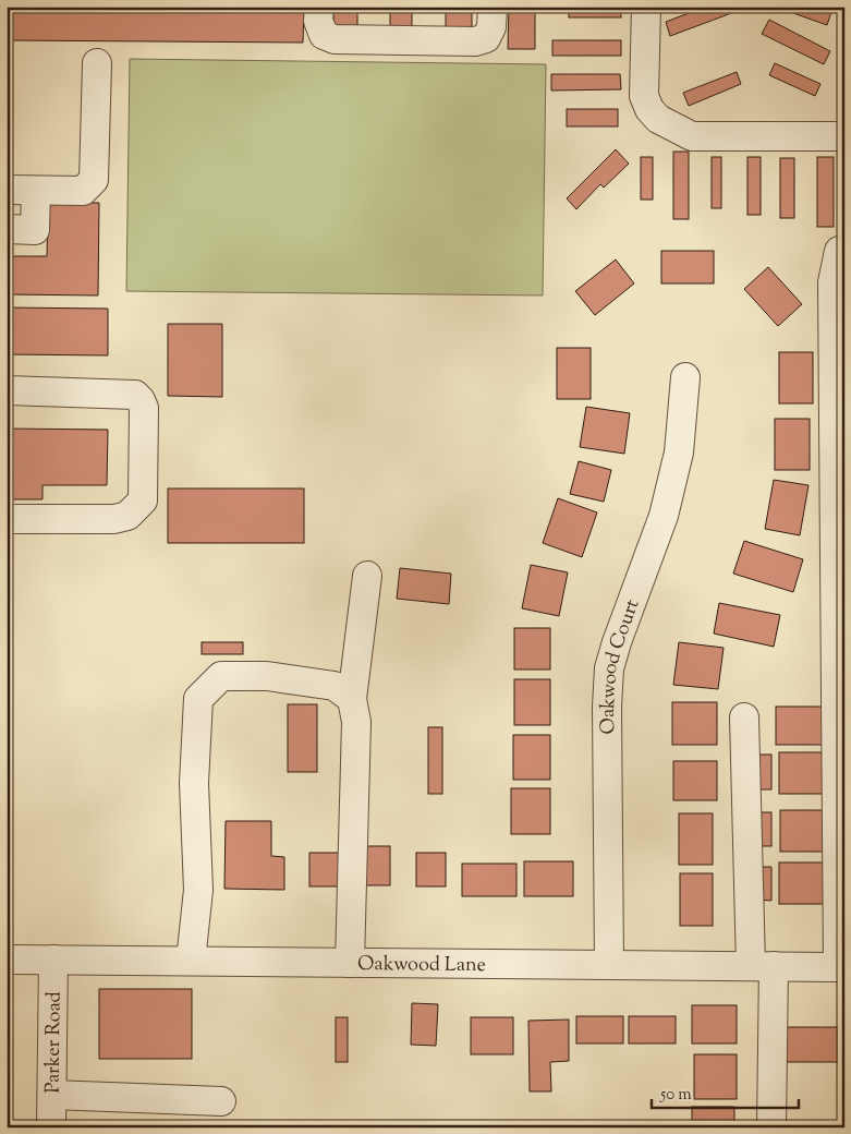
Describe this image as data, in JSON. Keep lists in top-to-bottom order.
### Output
{
  "streets": {
    "street": ["Oakwood Court", "Oakwood Lane", "Parker Road"]
  },
  "crossings": [
    ["Oakwood Court", "Oakwood Lane"],
    ["Oakwood Lane", "Parker Road"]
  ],
  "scale_bar": "50 m"
}
